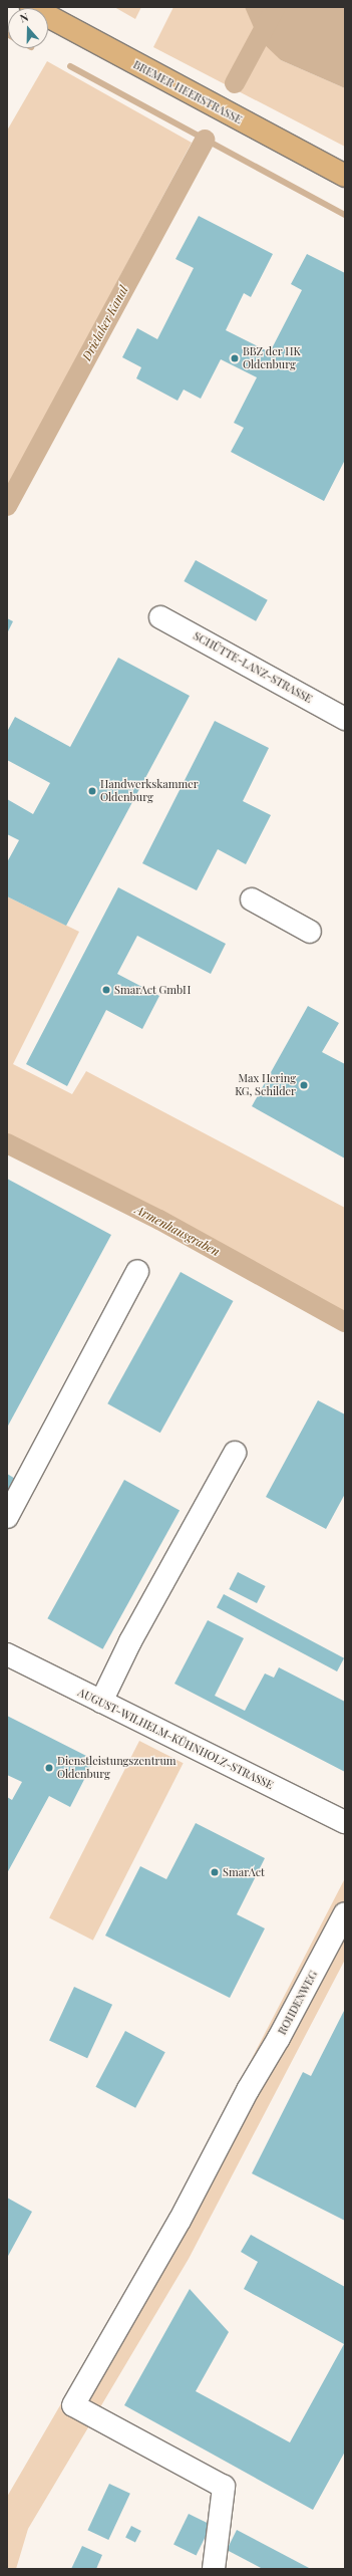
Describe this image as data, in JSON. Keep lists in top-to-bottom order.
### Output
{
  "streets": {
    "main road": ["BREMER HEERSTRASSE"],
    "street": ["SCHÜTTE-LANZ-STRASSE", "AUGUST-WILHELM-KÜHNHOLZ-STRASSE", "ROHDENWEG"]
  },
  "water": ["Drielaker Kanal", "Armenhausgraben"],
  "places": [
    "BBZ der HK Oldenburg",
    "Handwerkskammer Oldenburg",
    "SmarAct GmbH",
    "Max Hering KG, Schilder",
    "Dienstleistungszentrum Oldenburg",
    "SmarAct"
  ],
  "north": "top"
}
